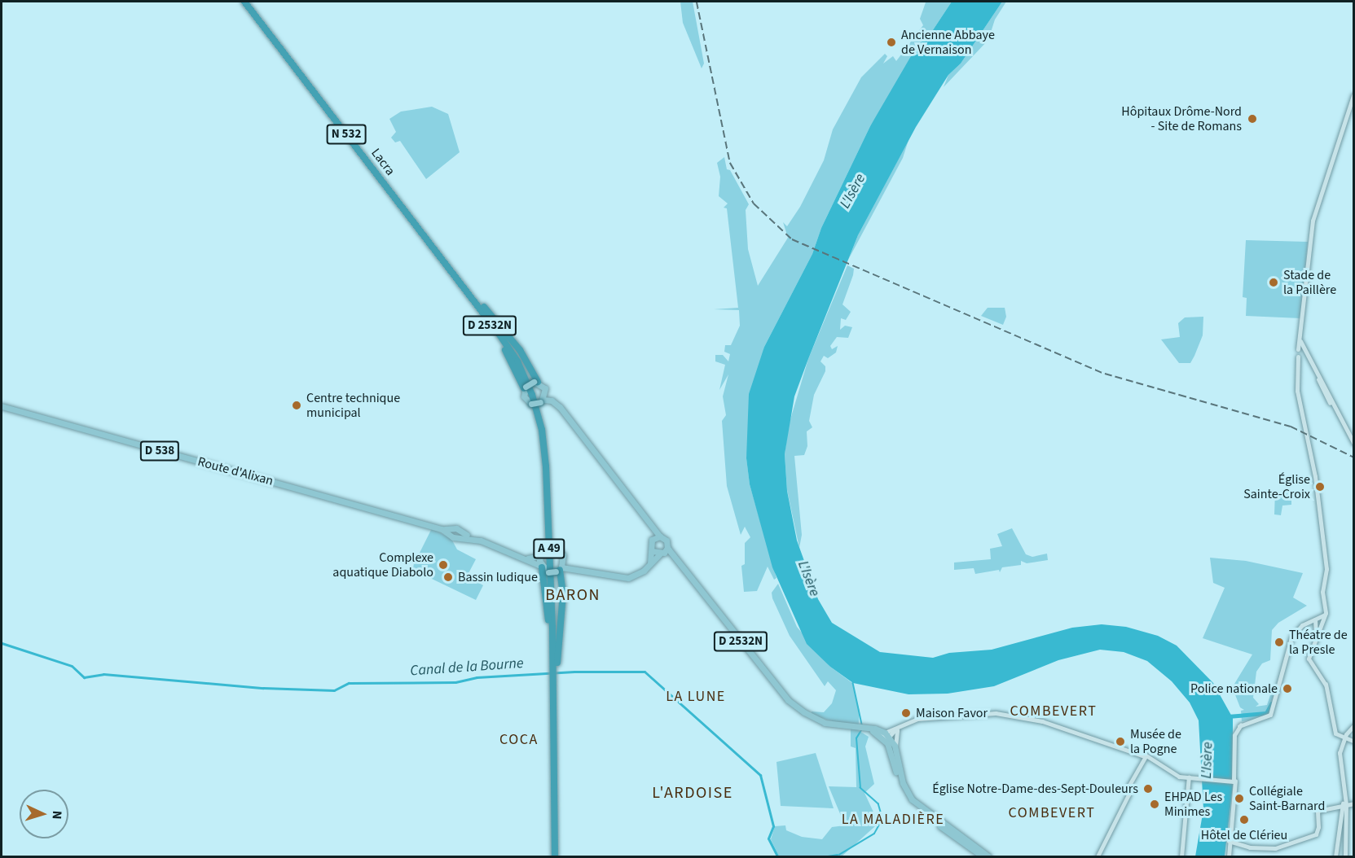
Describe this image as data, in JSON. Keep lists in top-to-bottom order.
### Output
{
  "streets": {
    "highway": [
      "N 532",
      "Lacra",
      "D 2532N",
      "A 49"
    ],
    "main road": ["D 538", "Route d'Alixan"]
  },
  "crossings": [
    ["N 532", "D 2532N"],
    ["N 532", "A 49"],
    ["Lacra", "D 2532N"],
    ["Lacra", "A 49"],
    ["D 2532N", "A 49"]
  ],
  "districts": [
    "BARON",
    "LA LUNE",
    "COMBEVERT",
    "COCA",
    "L'ARDOISE",
    "COMBEVERT",
    "LA MALADIÈRE"
  ],
  "water": ["L'Isère", "Canal de la Bourne"],
  "places": [
    "Ancienne Abbaye de Vernaison",
    "Hôpitaux Drôme-Nord - Site de Romans",
    "Stade de la Paillère",
    "Centre technique municipal",
    "Église Sainte-Croix",
    "Complexe aquatique Diabolo",
    "Bassin ludique",
    "Théatre de la Presle",
    "Police nationale",
    "Maison Favor",
    "Musée de la Pogne",
    "Église Notre-Dame-des-Sept-Douleurs",
    "Collégiale Saint-Barnard",
    "EHPAD Les Minimes",
    "Hôtel de Clérieu"
  ],
  "north": "right"
}
